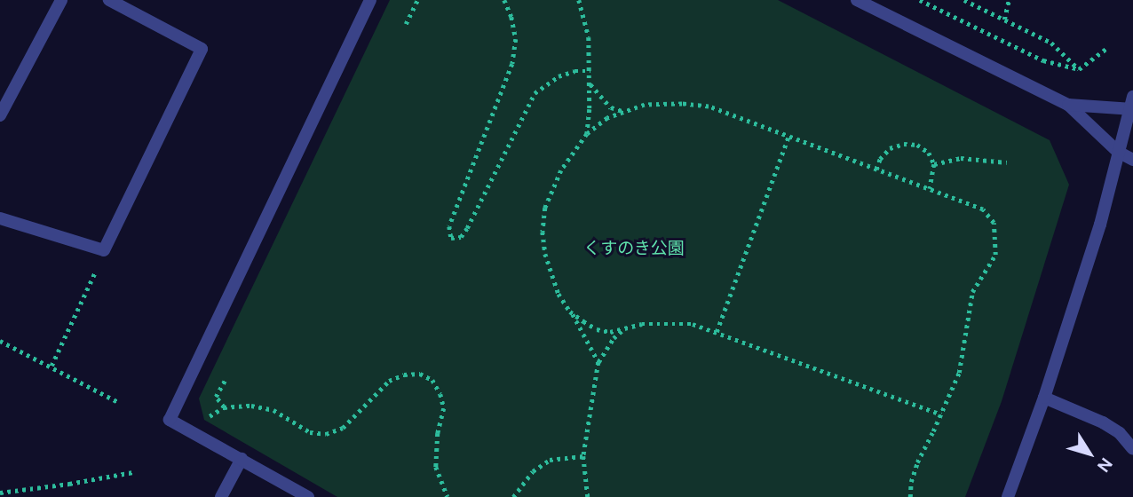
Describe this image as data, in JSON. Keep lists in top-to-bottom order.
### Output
{
  "parks": ["くすのき公園"],
  "north": "bottom right"
}
